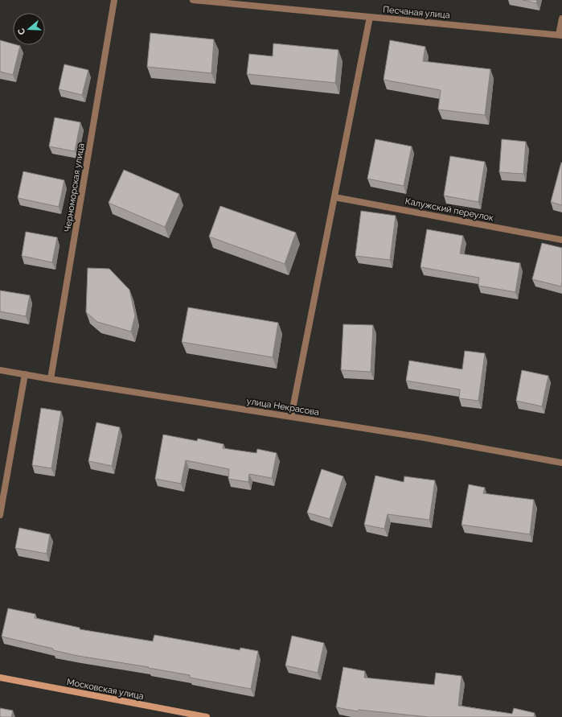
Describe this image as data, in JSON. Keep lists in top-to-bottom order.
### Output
{
  "streets": {
    "main road": ["Московская улица"],
    "street": [
      "Песчаная улица",
      "Черноморская улица",
      "Калужский переулок",
      "улица Некрасова"
    ]
  },
  "crossings": [
    ["Черноморская улица", "улица Некрасова"]
  ],
  "north": "left"
}
